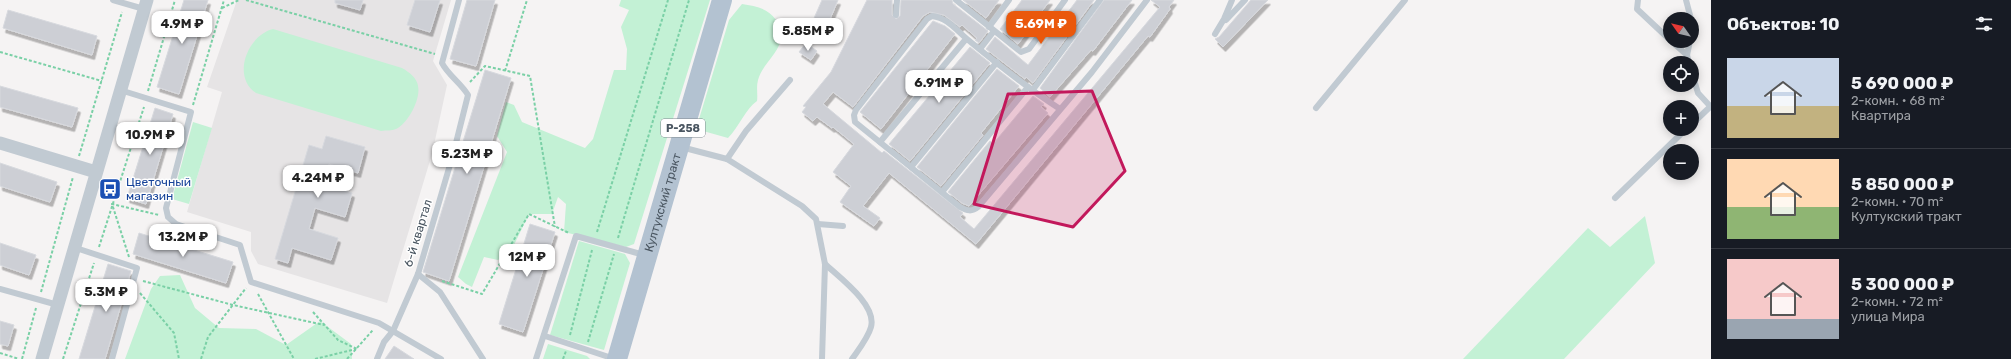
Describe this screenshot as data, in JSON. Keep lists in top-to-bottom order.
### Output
{
  "streets": {
    "main road": ["Р-258", "Култукский тракт"],
    "lane": ["6-й квартал"]
  },
  "places": {
    "bus stop": ["Цветочный магазин"]
  },
  "north": "top left",
  "page": {
    "heading": "Объектов: 10",
    "price": [
      "4.9M ₽",
      "5.69M ₽",
      "5.85M ₽",
      "6.91M ₽",
      "10.9M ₽",
      "5.23M ₽",
      "4.24M ₽",
      "13.2M ₽",
      "12M ₽",
      "5.3M ₽"
    ],
    "map_buttons": ["+", "−"],
    "list": [
      {
        "name": "5 690 000 ₽",
        "note": "2-комн. · 68 m² · Квартира"
      },
      {
        "name": "5 850 000 ₽",
        "note": "2-комн. · 70 m² · Култукский тракт"
      },
      {
        "name": "5 300 000 ₽",
        "note": "2-комн. · 72 m² · улица Мира"
      }
    ]
  }
}
